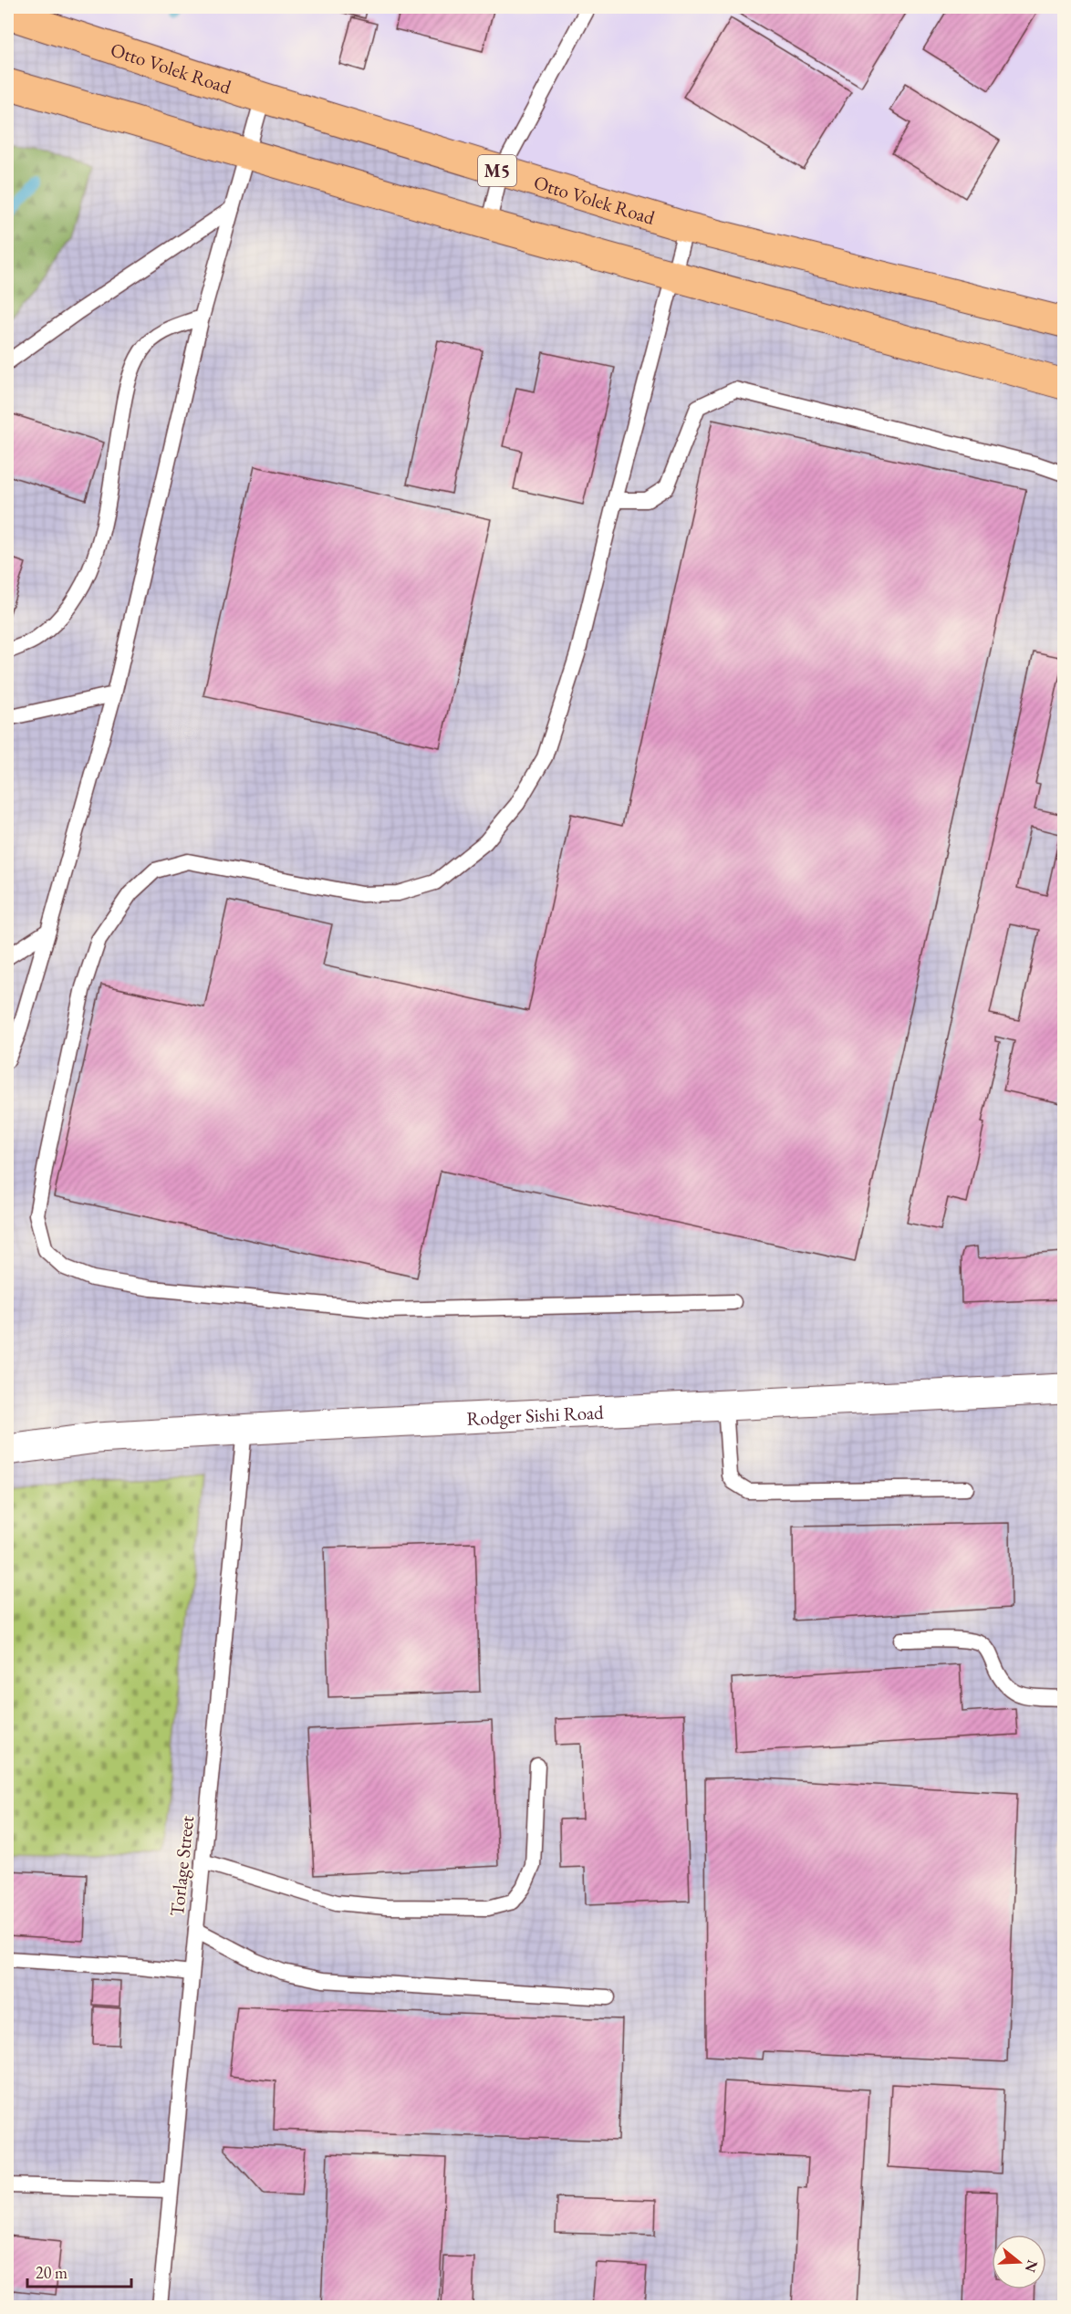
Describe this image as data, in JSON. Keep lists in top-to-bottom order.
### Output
{
  "streets": {
    "main road": ["Otto Volek Road", "M5"],
    "street": ["Rodger Sishi Road"],
    "lane": ["Torlage Street"]
  },
  "crossings": [
    ["Rodger Sishi Road", "Torlage Street"]
  ],
  "scale_bar": "20 m",
  "north": "right"
}
